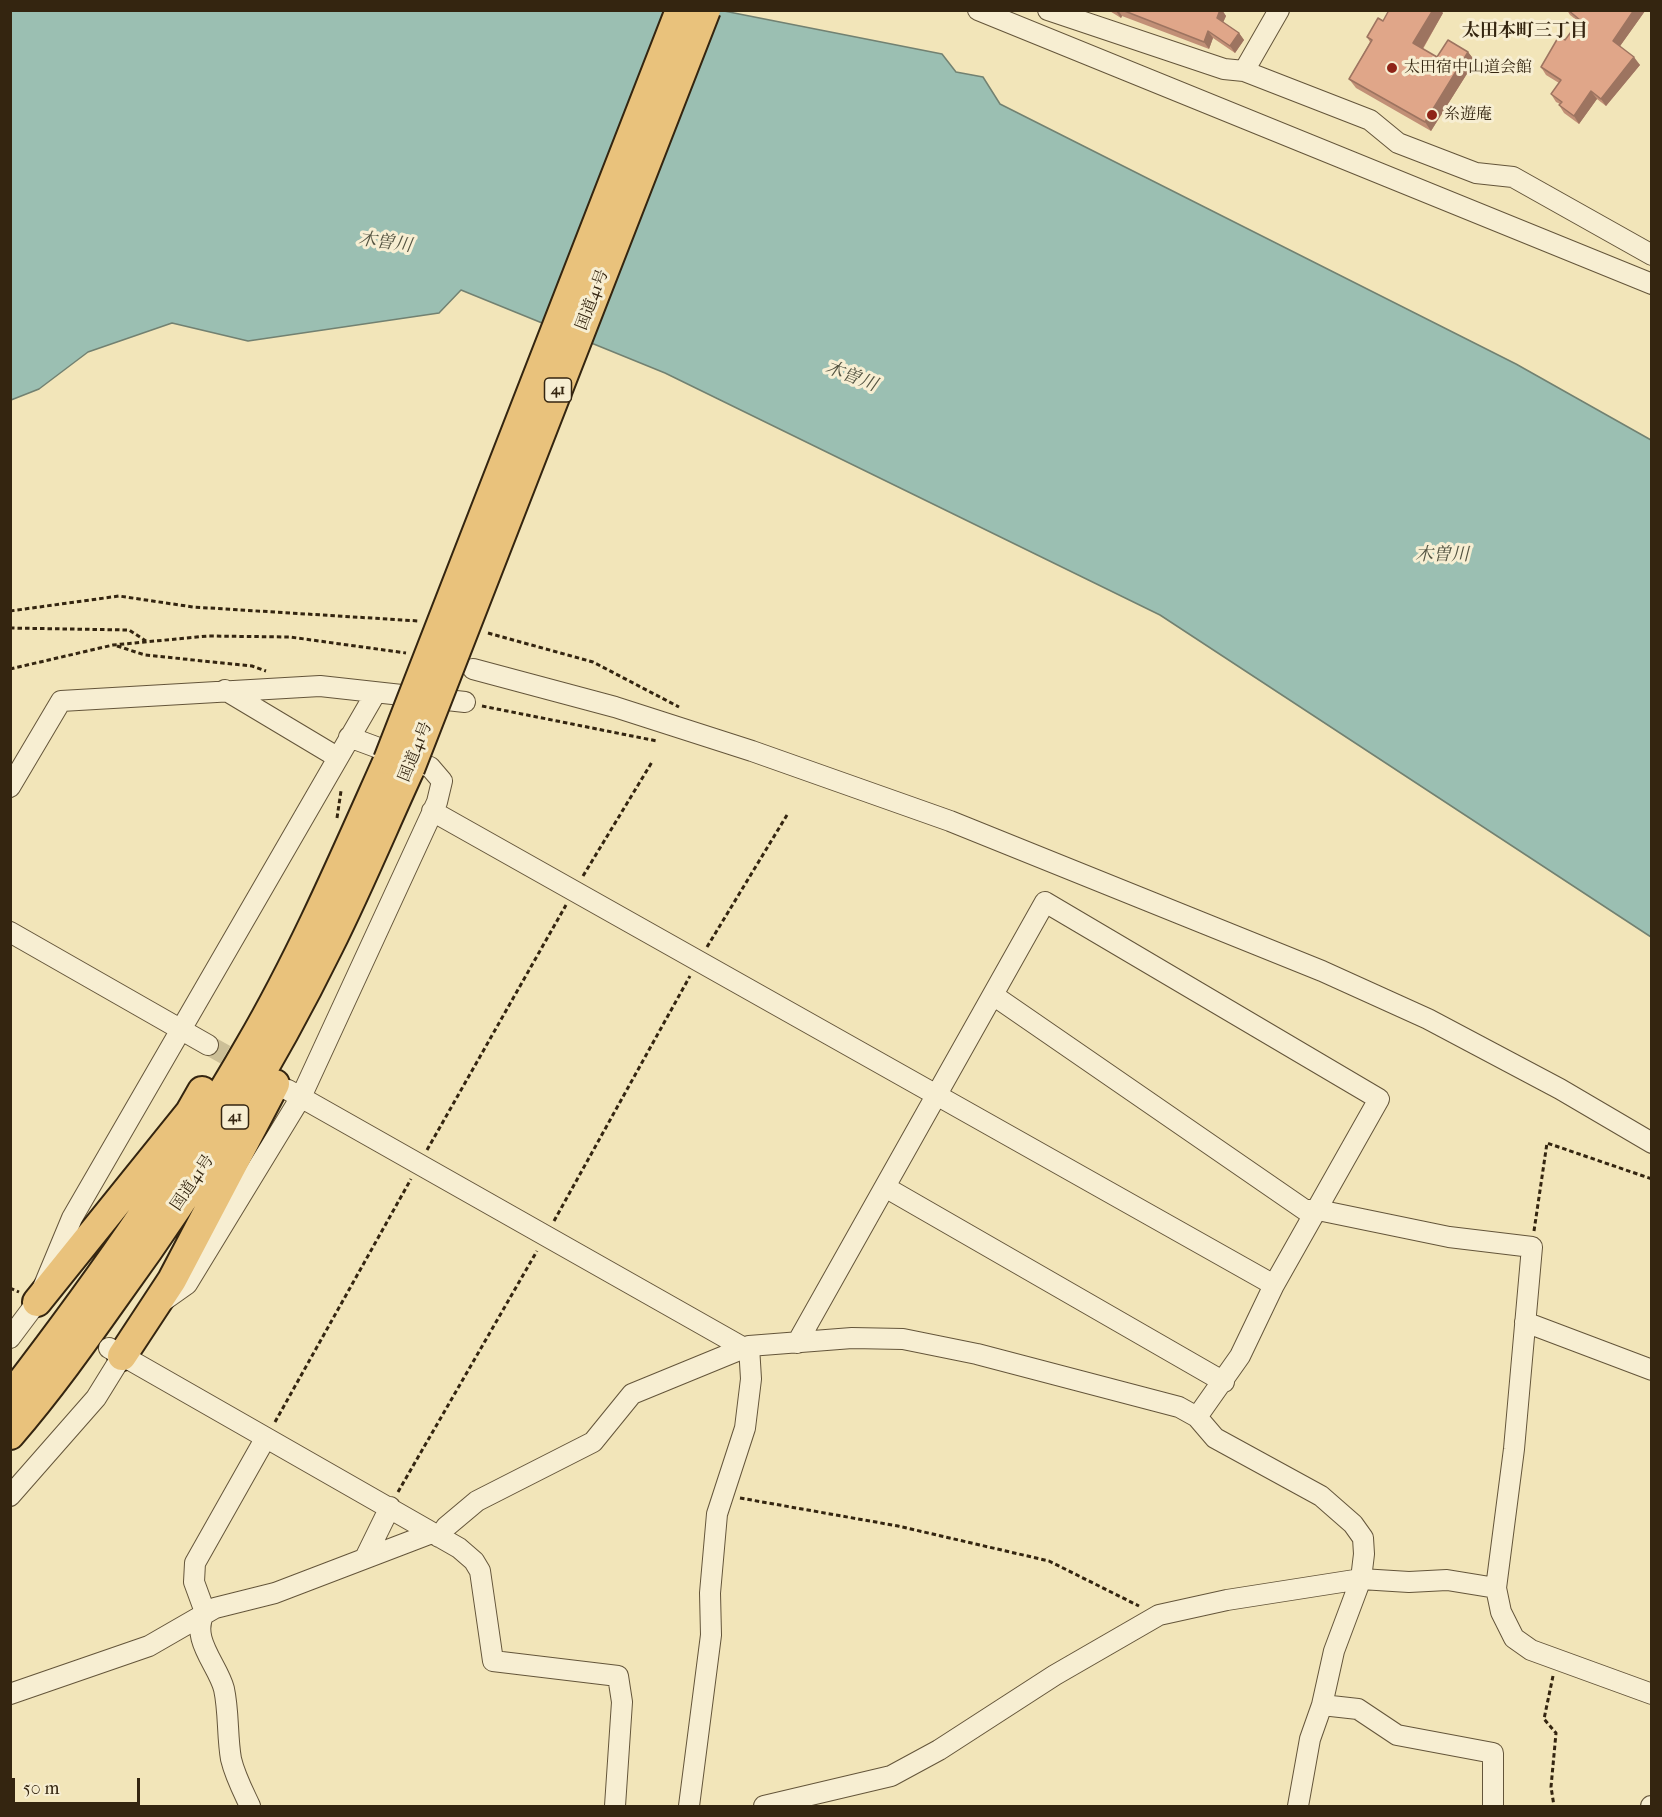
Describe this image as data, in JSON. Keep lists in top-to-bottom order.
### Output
{
  "streets": {
    "highway": ["国道41号", "41"]
  },
  "districts": ["太田本町三丁目"],
  "water": ["木曽川"],
  "places": ["太田宿中山道会館", "糸遊庵"],
  "scale_bar": "50 m"
}
